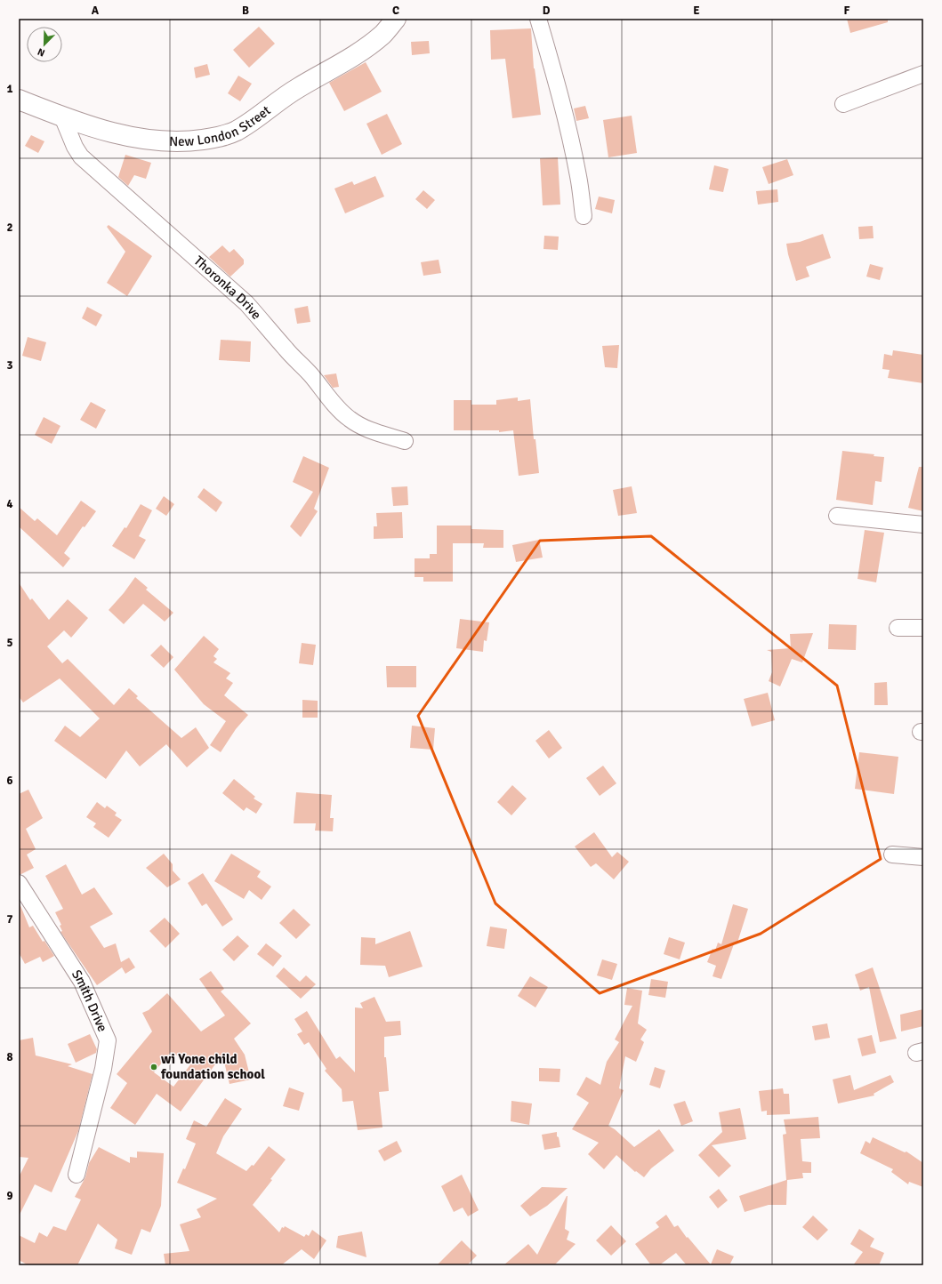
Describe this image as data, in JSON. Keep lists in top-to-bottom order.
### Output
{
  "streets": {
    "street": ["New London Street", "Thoronka Drive", "Smith Drive"]
  },
  "crossings": [
    ["New London Street", "Thoronka Drive"]
  ],
  "places": ["wi Yone child foundation school"],
  "north": "bottom left",
  "grid": {
    "columns": [
      "A",
      "B",
      "C",
      "D",
      "E",
      "F"
    ],
    "rows": [
      "1",
      "2",
      "3",
      "4",
      "5",
      "6",
      "7",
      "8",
      "9"
    ]
  }
}
